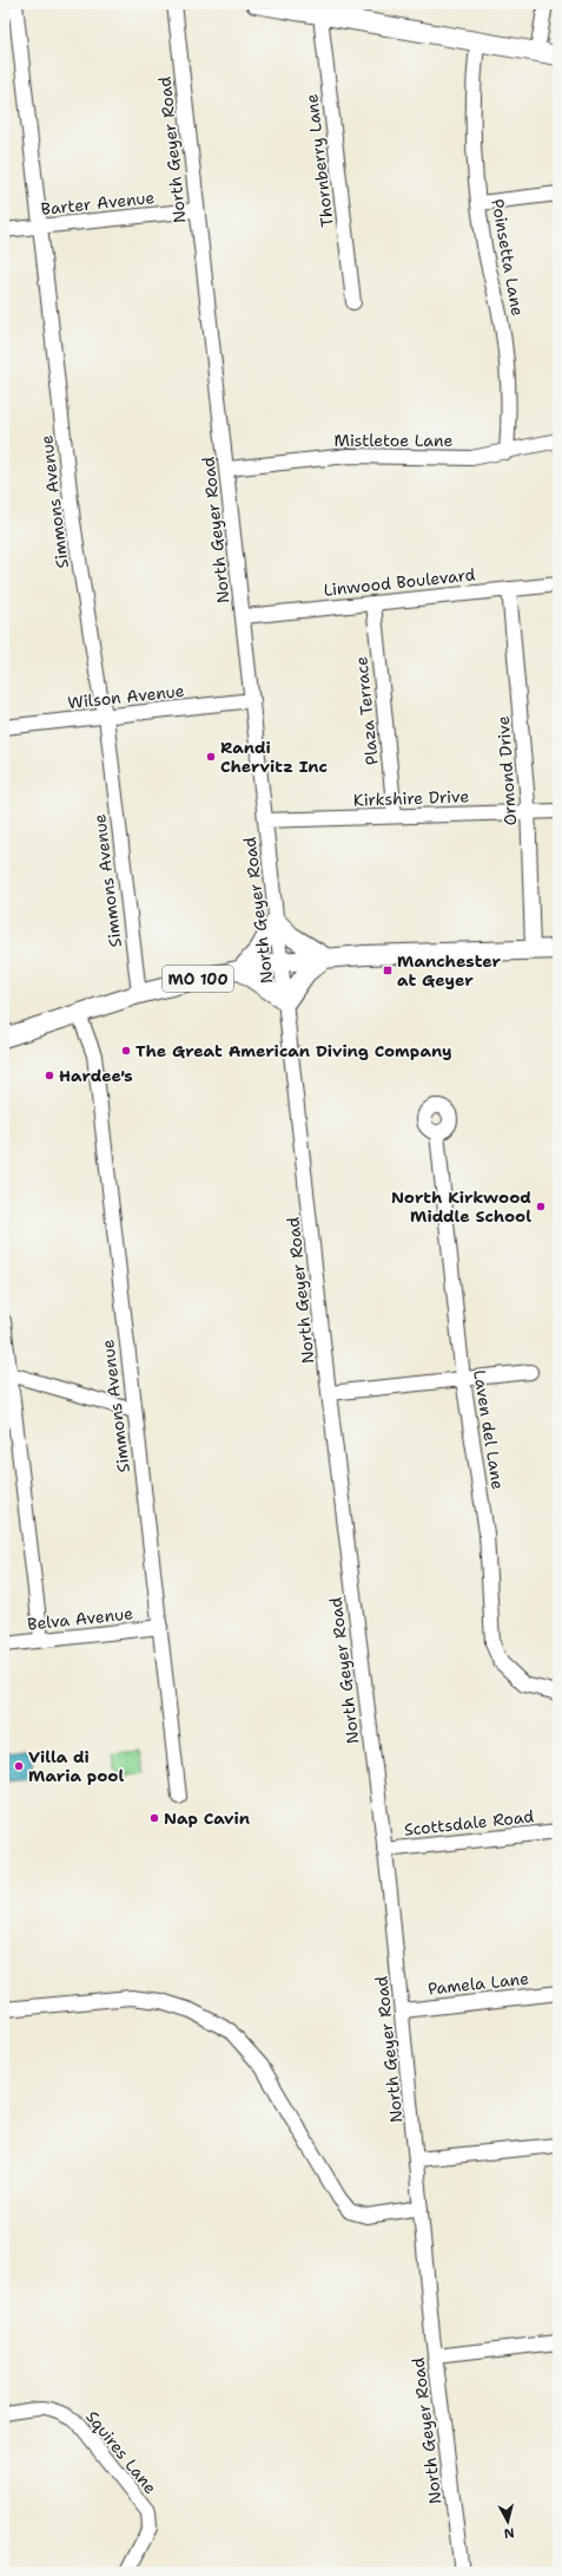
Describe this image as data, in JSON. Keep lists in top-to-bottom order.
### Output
{
  "streets": {
    "main road": ["MO 100"],
    "street": [
      "North Geyer Road",
      "Thornberry Lane",
      "Barter Avenue",
      "Poinsetta Lane",
      "Mistletoe Lane",
      "Simmons Avenue",
      "Linwood Boulevard",
      "Wilson Avenue",
      "Plaza Terrace",
      "Ormond Drive",
      "Kirkshire Drive",
      "Laven del Lane",
      "Belva Avenue",
      "Scottsdale Road",
      "Pamela Lane",
      "Squires Lane"
    ]
  },
  "crossings": [
    ["North Geyer Road", "Barter Avenue"],
    ["North Geyer Road", "Mistletoe Lane"],
    ["North Geyer Road", "Linwood Boulevard"],
    ["North Geyer Road", "Wilson Avenue"],
    ["North Geyer Road", "Kirkshire Drive"],
    ["North Geyer Road", "MO 100"],
    ["North Geyer Road", "Scottsdale Road"],
    ["North Geyer Road", "Pamela Lane"],
    ["Barter Avenue", "Simmons Avenue"],
    ["Poinsetta Lane", "Mistletoe Lane"],
    ["Simmons Avenue", "Wilson Avenue"],
    ["Simmons Avenue", "MO 100"],
    ["Simmons Avenue", "Belva Avenue"],
    ["Linwood Boulevard", "Plaza Terrace"],
    ["Linwood Boulevard", "Ormond Drive"],
    ["Plaza Terrace", "Kirkshire Drive"],
    ["Ormond Drive", "Kirkshire Drive"],
    ["Ormond Drive", "MO 100"]
  ],
  "places": {
    "other": [
      "Randi Chervitz Inc",
      "The Great American Diving Company",
      "Hardee's",
      "North Kirkwood Middle School",
      "Villa di Maria pool",
      "Nap Cavin"
    ],
    "transit": ["Manchester at Geyer"]
  },
  "north": "bottom"
}
